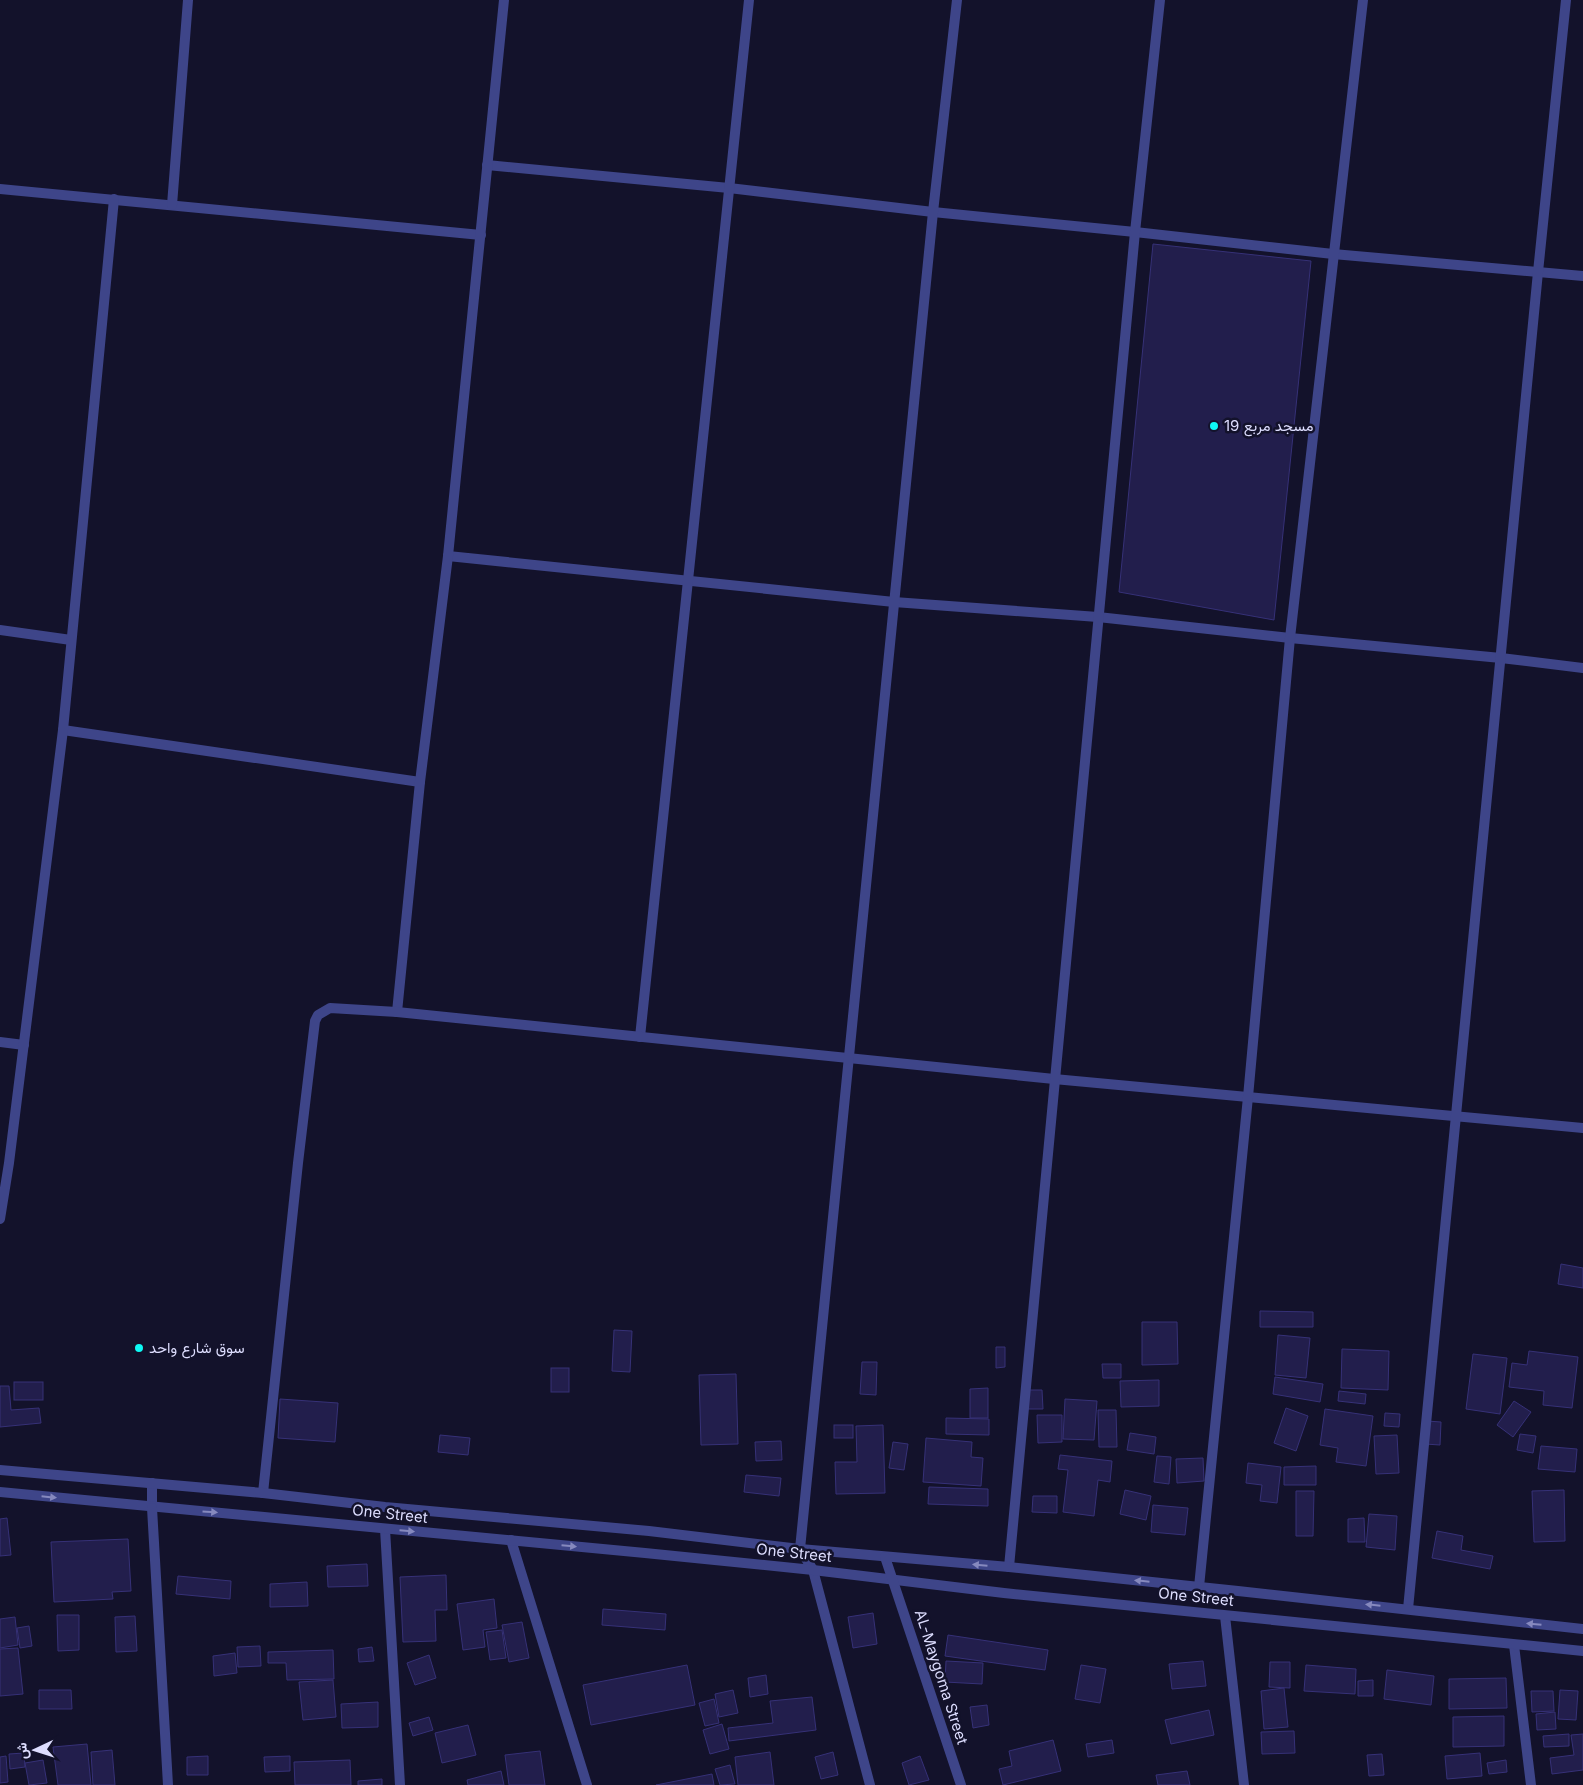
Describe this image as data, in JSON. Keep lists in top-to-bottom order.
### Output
{
  "streets": {
    "street": ["One Street", "AL-Maygoma Street"]
  },
  "crossings": [
    ["One Street", "AL-Maygoma Street"]
  ],
  "places": ["مسجد مربع 19", "سوق شارع واحد"],
  "north": "left"
}
